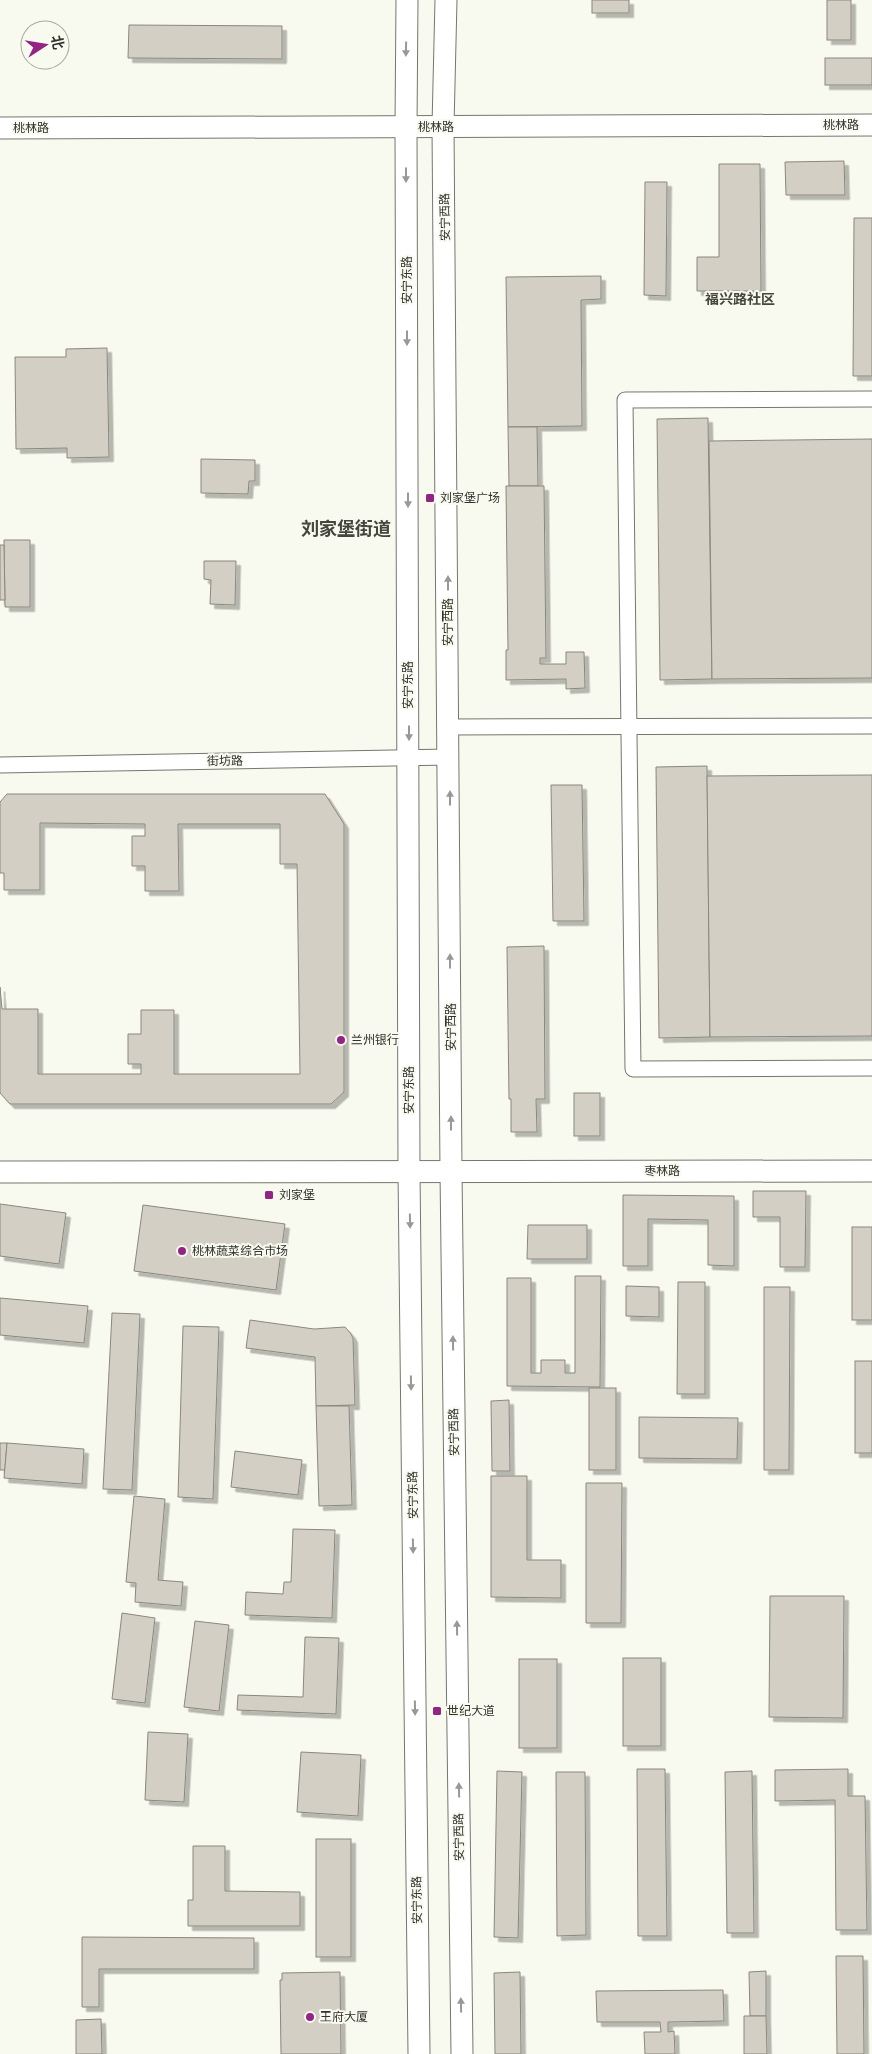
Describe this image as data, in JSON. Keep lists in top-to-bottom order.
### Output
{
  "streets": {
    "main road": [
      "桃林路",
      "安宁西路",
      "安宁东路",
      "枣林路"
    ],
    "street": ["街坊路"]
  },
  "crossings": [
    ["桃林路", "安宁西路"],
    ["桃林路", "安宁东路"],
    ["安宁西路", "街坊路"],
    ["安宁西路", "枣林路"],
    ["安宁东路", "街坊路"],
    ["安宁东路", "枣林路"]
  ],
  "one_way": ["安宁西路", "安宁东路"],
  "districts": ["福兴路社区", "刘家堡街道"],
  "places": {
    "transit": ["刘家堡广场", "刘家堡", "世纪大道"],
    "other": ["兰州银行", "桃林蔬菜综合市场", "王府大厦"]
  },
  "north": "right"
}
